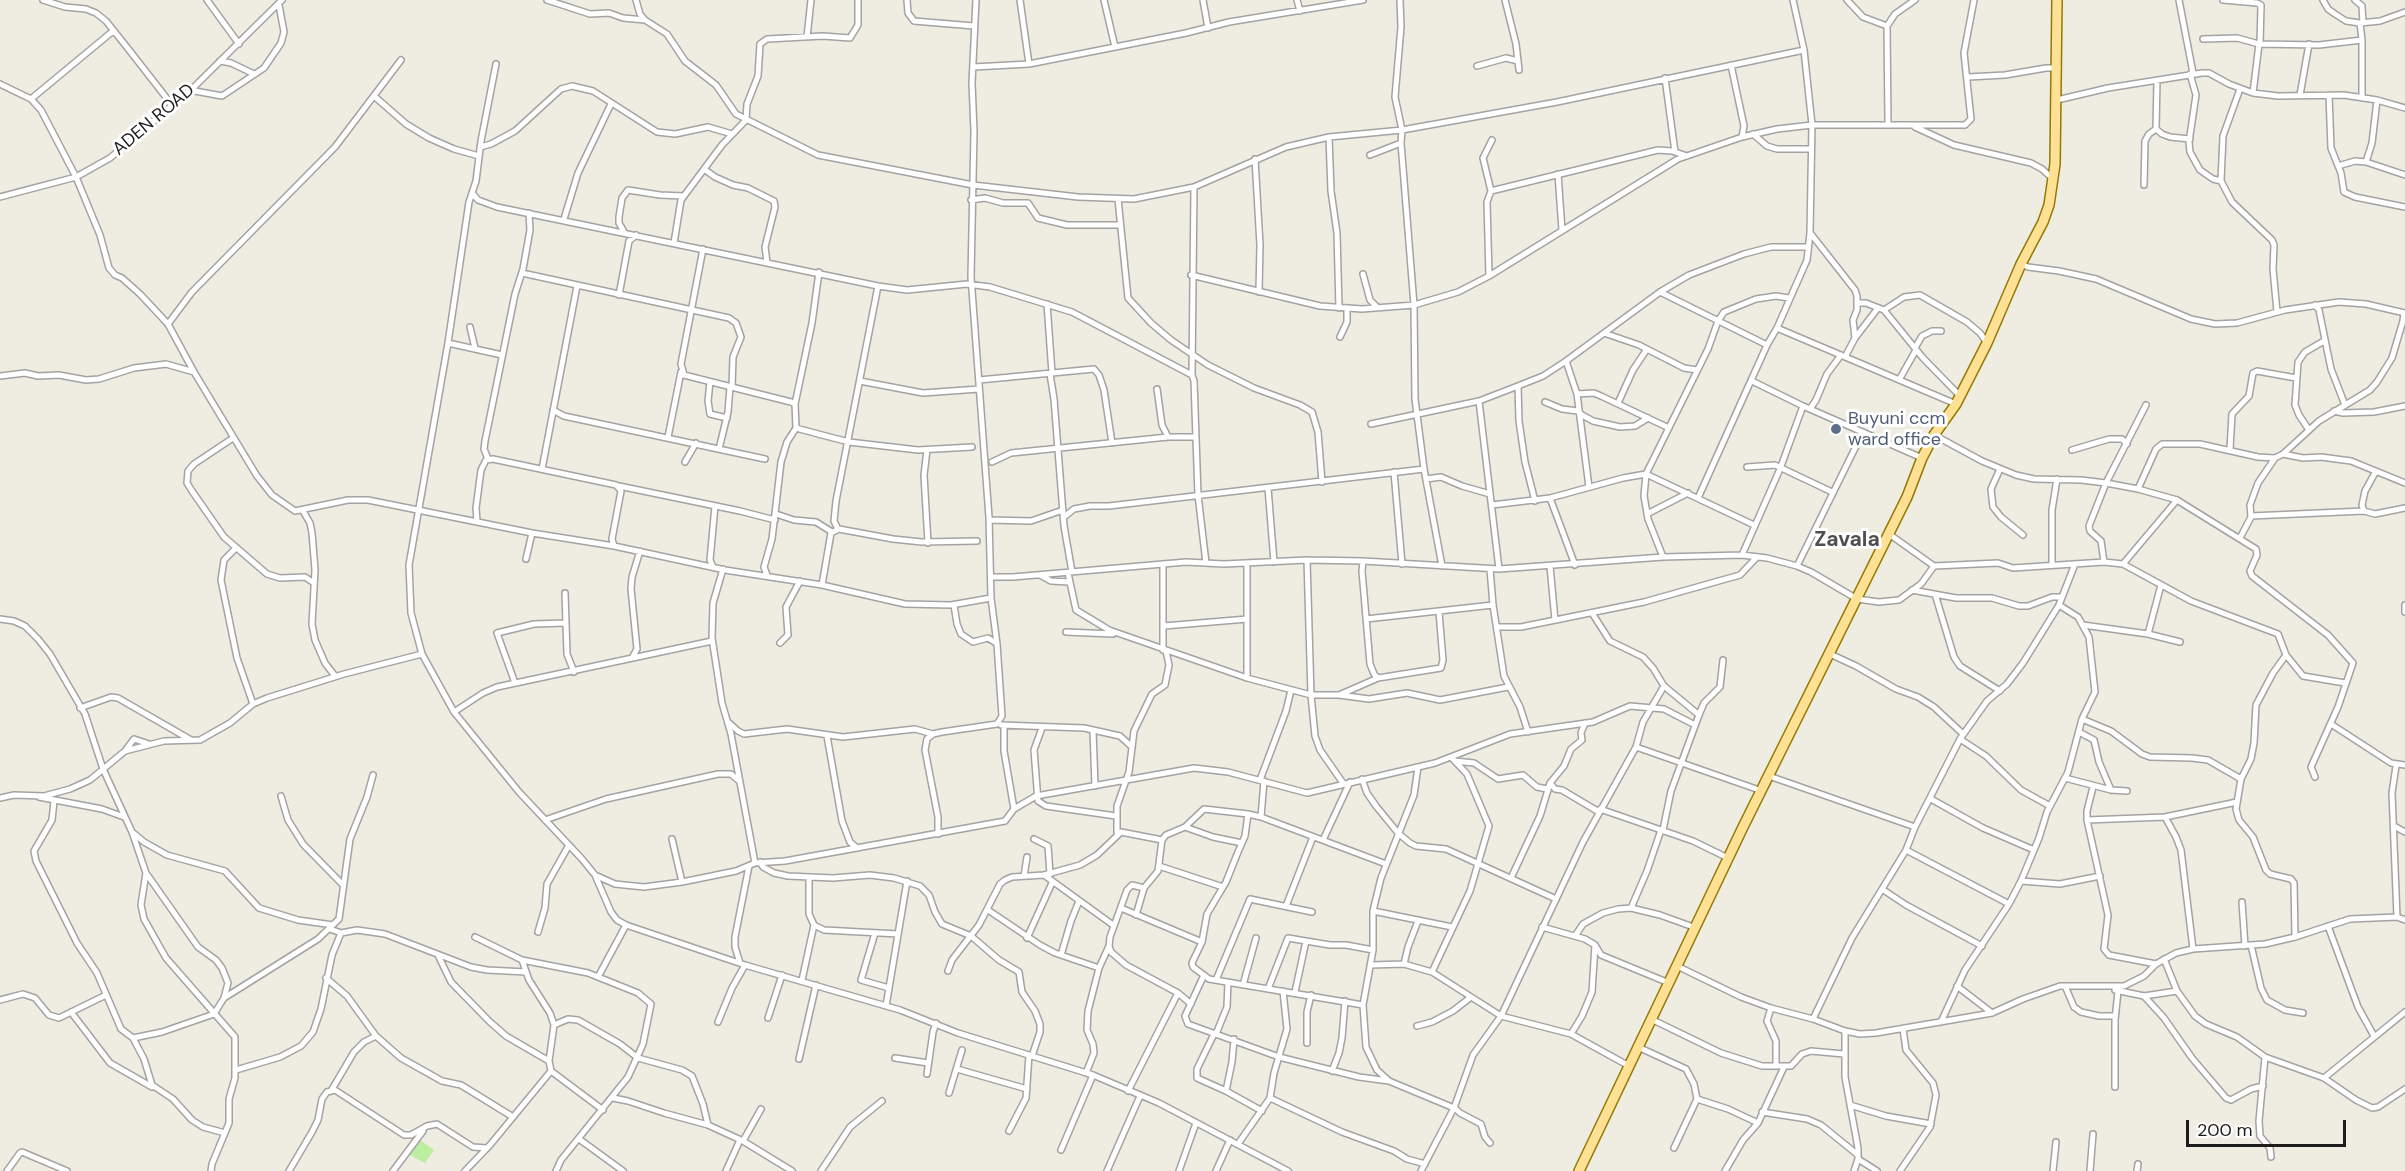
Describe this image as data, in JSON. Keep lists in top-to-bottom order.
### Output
{
  "streets": {
    "street": ["ADEN ROAD"]
  },
  "districts": ["Zavala"],
  "places": ["Buyuni ccm ward office"],
  "scale_bar": "200 m"
}
